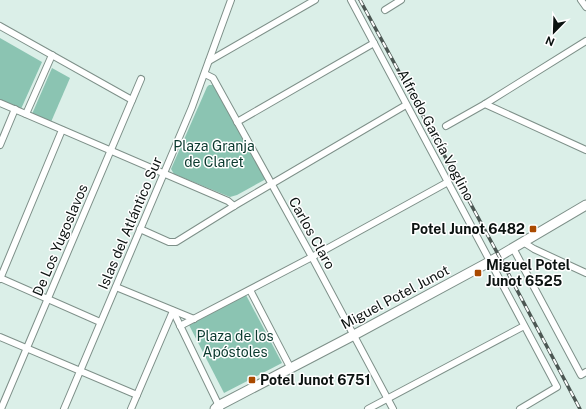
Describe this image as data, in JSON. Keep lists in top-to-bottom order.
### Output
{
  "streets": {
    "main road": ["Miguel Potel Junot"],
    "street": [
      "Alfredo García Voglino",
      "Islas del Atlántico Sur",
      "Carlos Claro",
      "De Los Yugoslavos"
    ]
  },
  "crossings": [
    ["Alfredo García Voglino", "Miguel Potel Junot"],
    ["Islas del Atlántico Sur", "Carlos Claro"],
    ["Carlos Claro", "Miguel Potel Junot"]
  ],
  "parks": ["Plaza Granja de Claret", "Plaza de los Apóstoles"],
  "places": {
    "transit": ["Potel Junot 6482", "Miguel Potel Junot 6525", "Potel Junot 6751"]
  },
  "north": "bottom left"
}
